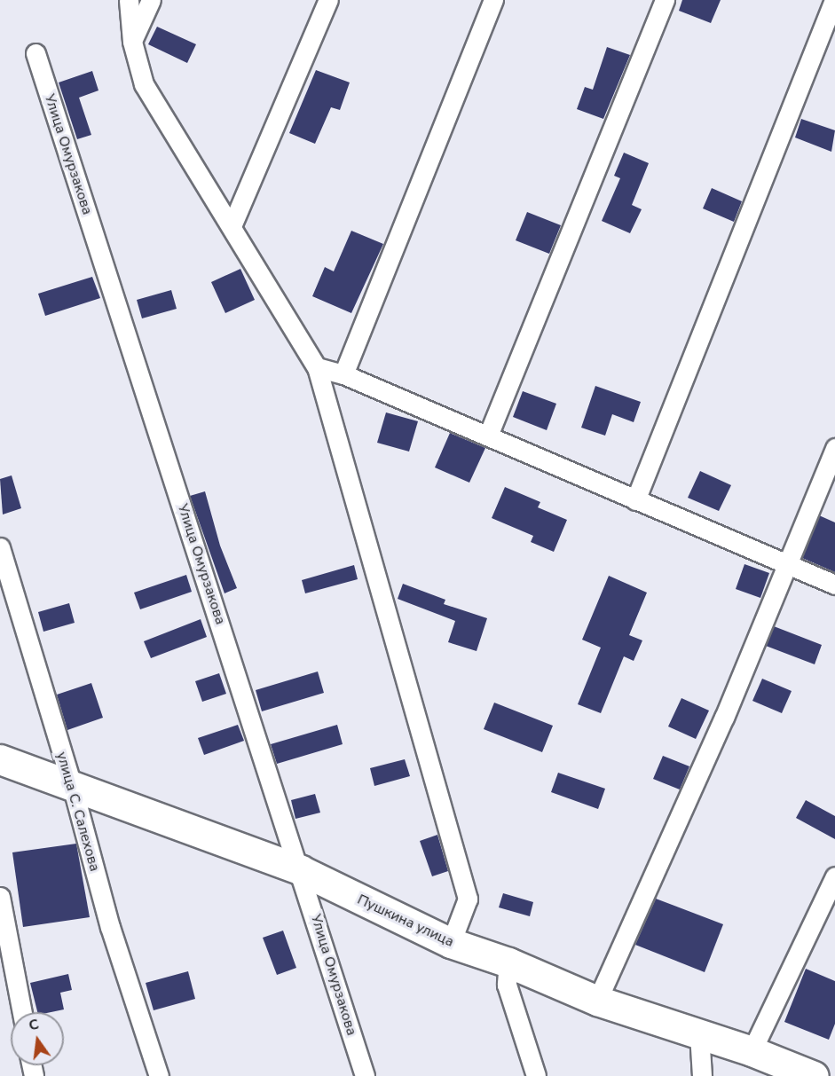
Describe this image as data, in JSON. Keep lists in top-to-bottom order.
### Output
{
  "streets": {
    "highway": ["Пушкина улица"],
    "street": ["Улица Омурзакова", "улица С. Салехова"]
  },
  "crossings": [
    ["Улица Омурзакова", "Пушкина улица"],
    ["улица С. Салехова", "Пушкина улица"]
  ],
  "north": "top"
}
